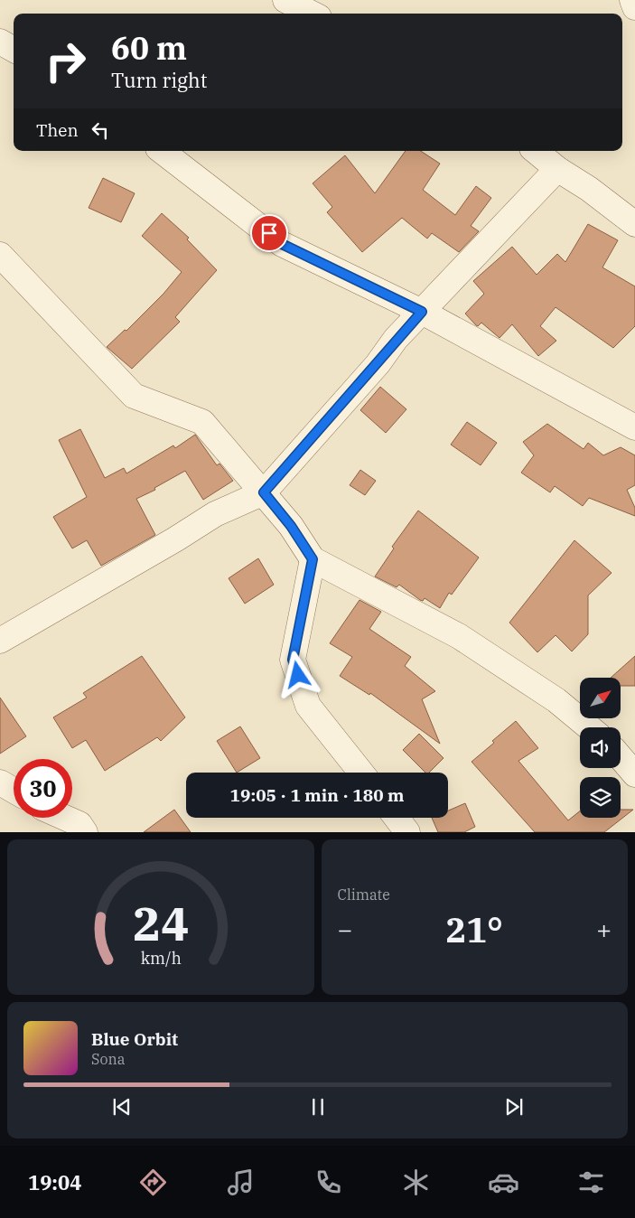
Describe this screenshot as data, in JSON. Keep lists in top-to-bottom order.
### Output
{
  "north": "top right",
  "page": {
    "turn": ["60 m", "Turn right"],
    "then": "Then",
    "limit": "30",
    "trip": "19:05 · 1 min · 180 m",
    "tile": "Climate",
    "heat": ["−", "21°", "+"],
    "song": ["Blue Orbit", "Sona"],
    "tabs": "19:04",
    "gauge": ["24", "km/h"]
  }
}
